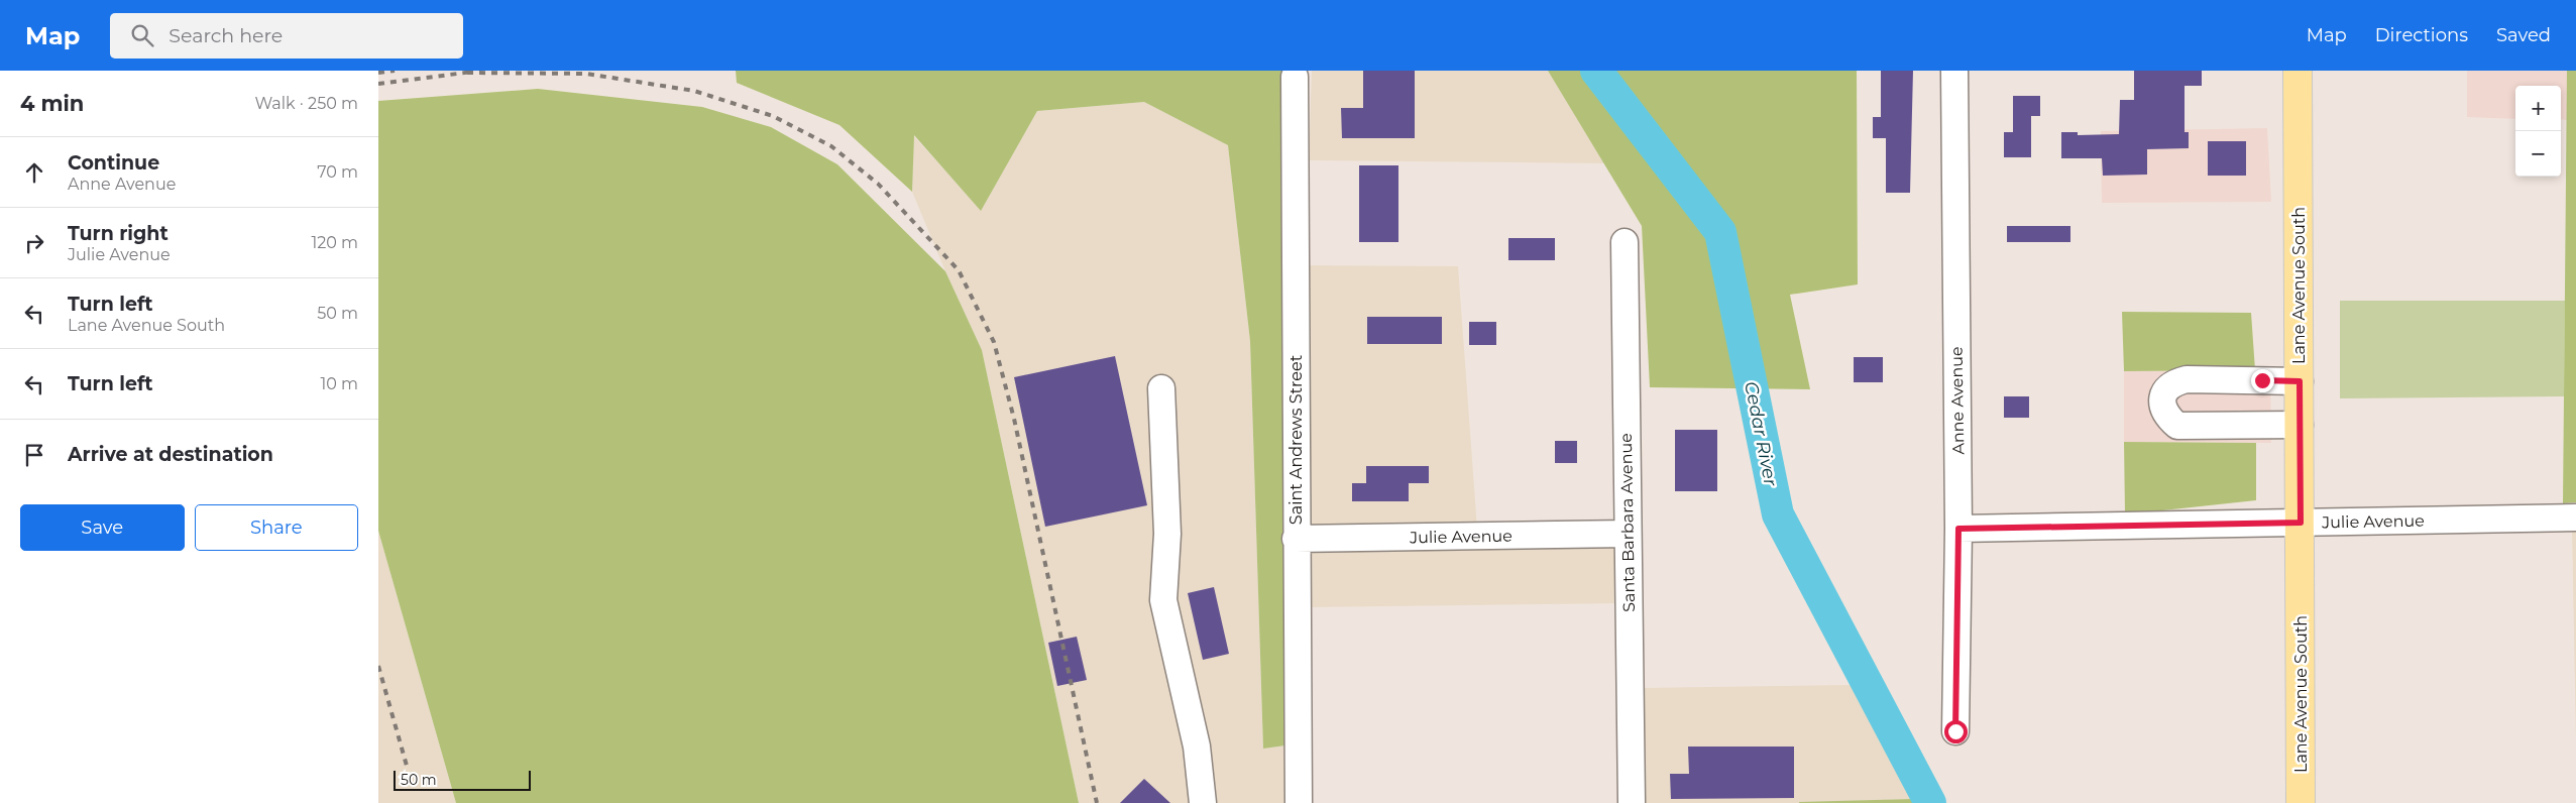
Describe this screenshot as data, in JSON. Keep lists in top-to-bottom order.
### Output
{
  "streets": {
    "main road": ["Lane Avenue South"],
    "street": [
      "Anne Avenue",
      "Saint Andrews Street",
      "Julie Avenue",
      "Santa Barbara Avenue"
    ]
  },
  "crossings": [
    ["Lane Avenue South", "Julie Avenue"],
    ["Anne Avenue", "Julie Avenue"],
    ["Saint Andrews Street", "Julie Avenue"],
    ["Julie Avenue", "Santa Barbara Avenue"]
  ],
  "water": ["Cedar River"],
  "scale_bar": "50 m",
  "page": {
    "header": "Map",
    "search": "Search here",
    "nav": ["Map", "Directions", "Saved"],
    "heading": ["4 min", "Walk · 250 m"],
    "map_buttons": ["+", "−"],
    "list": [
      ["Continue", "Anne Avenue", "70 m"],
      ["Turn right", "Julie Avenue", "120 m"],
      ["Turn left", "Lane Avenue South", "50 m"],
      ["Turn left", "10 m"],
      "Arrive at destination"
    ],
    "buttons": ["Save", "Share"],
    "scale": "50 m"
  }
}
